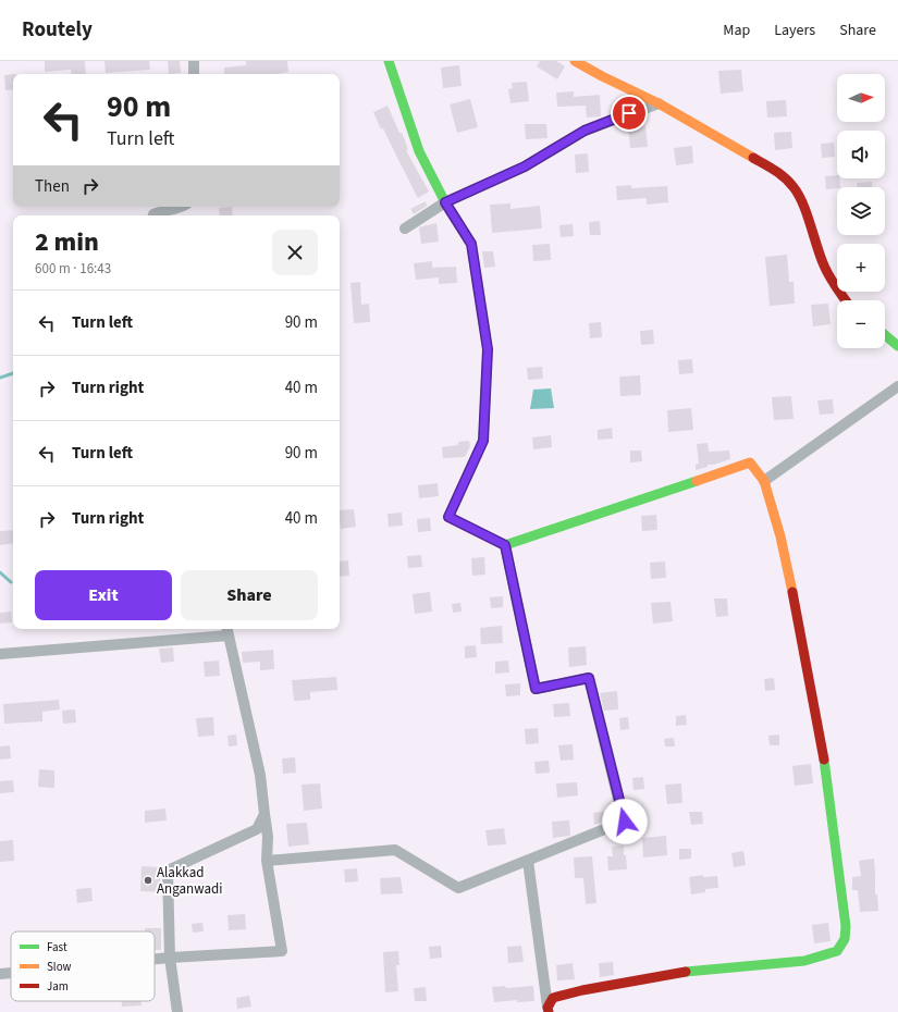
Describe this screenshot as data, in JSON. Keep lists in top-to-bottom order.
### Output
{
  "places": ["Alakkad Anganwadi"],
  "legend": ["Fast", "Slow", "Jam"],
  "north": "right",
  "page": {
    "header": "Routely",
    "nav": ["Map", "Layers", "Share"],
    "map_buttons": ["+", "−"],
    "turn": ["90 m", "Turn left"],
    "then": "Then",
    "heading": ["2 min", "600 m · 16:43"],
    "list": [
      {
        "name": "Turn left",
        "value": "90 m"
      },
      {
        "name": "Turn right",
        "value": "40 m"
      },
      {
        "name": "Turn left",
        "value": "90 m"
      },
      {
        "name": "Turn right",
        "value": "40 m"
      }
    ],
    "buttons": ["Exit", "Share"]
  }
}
